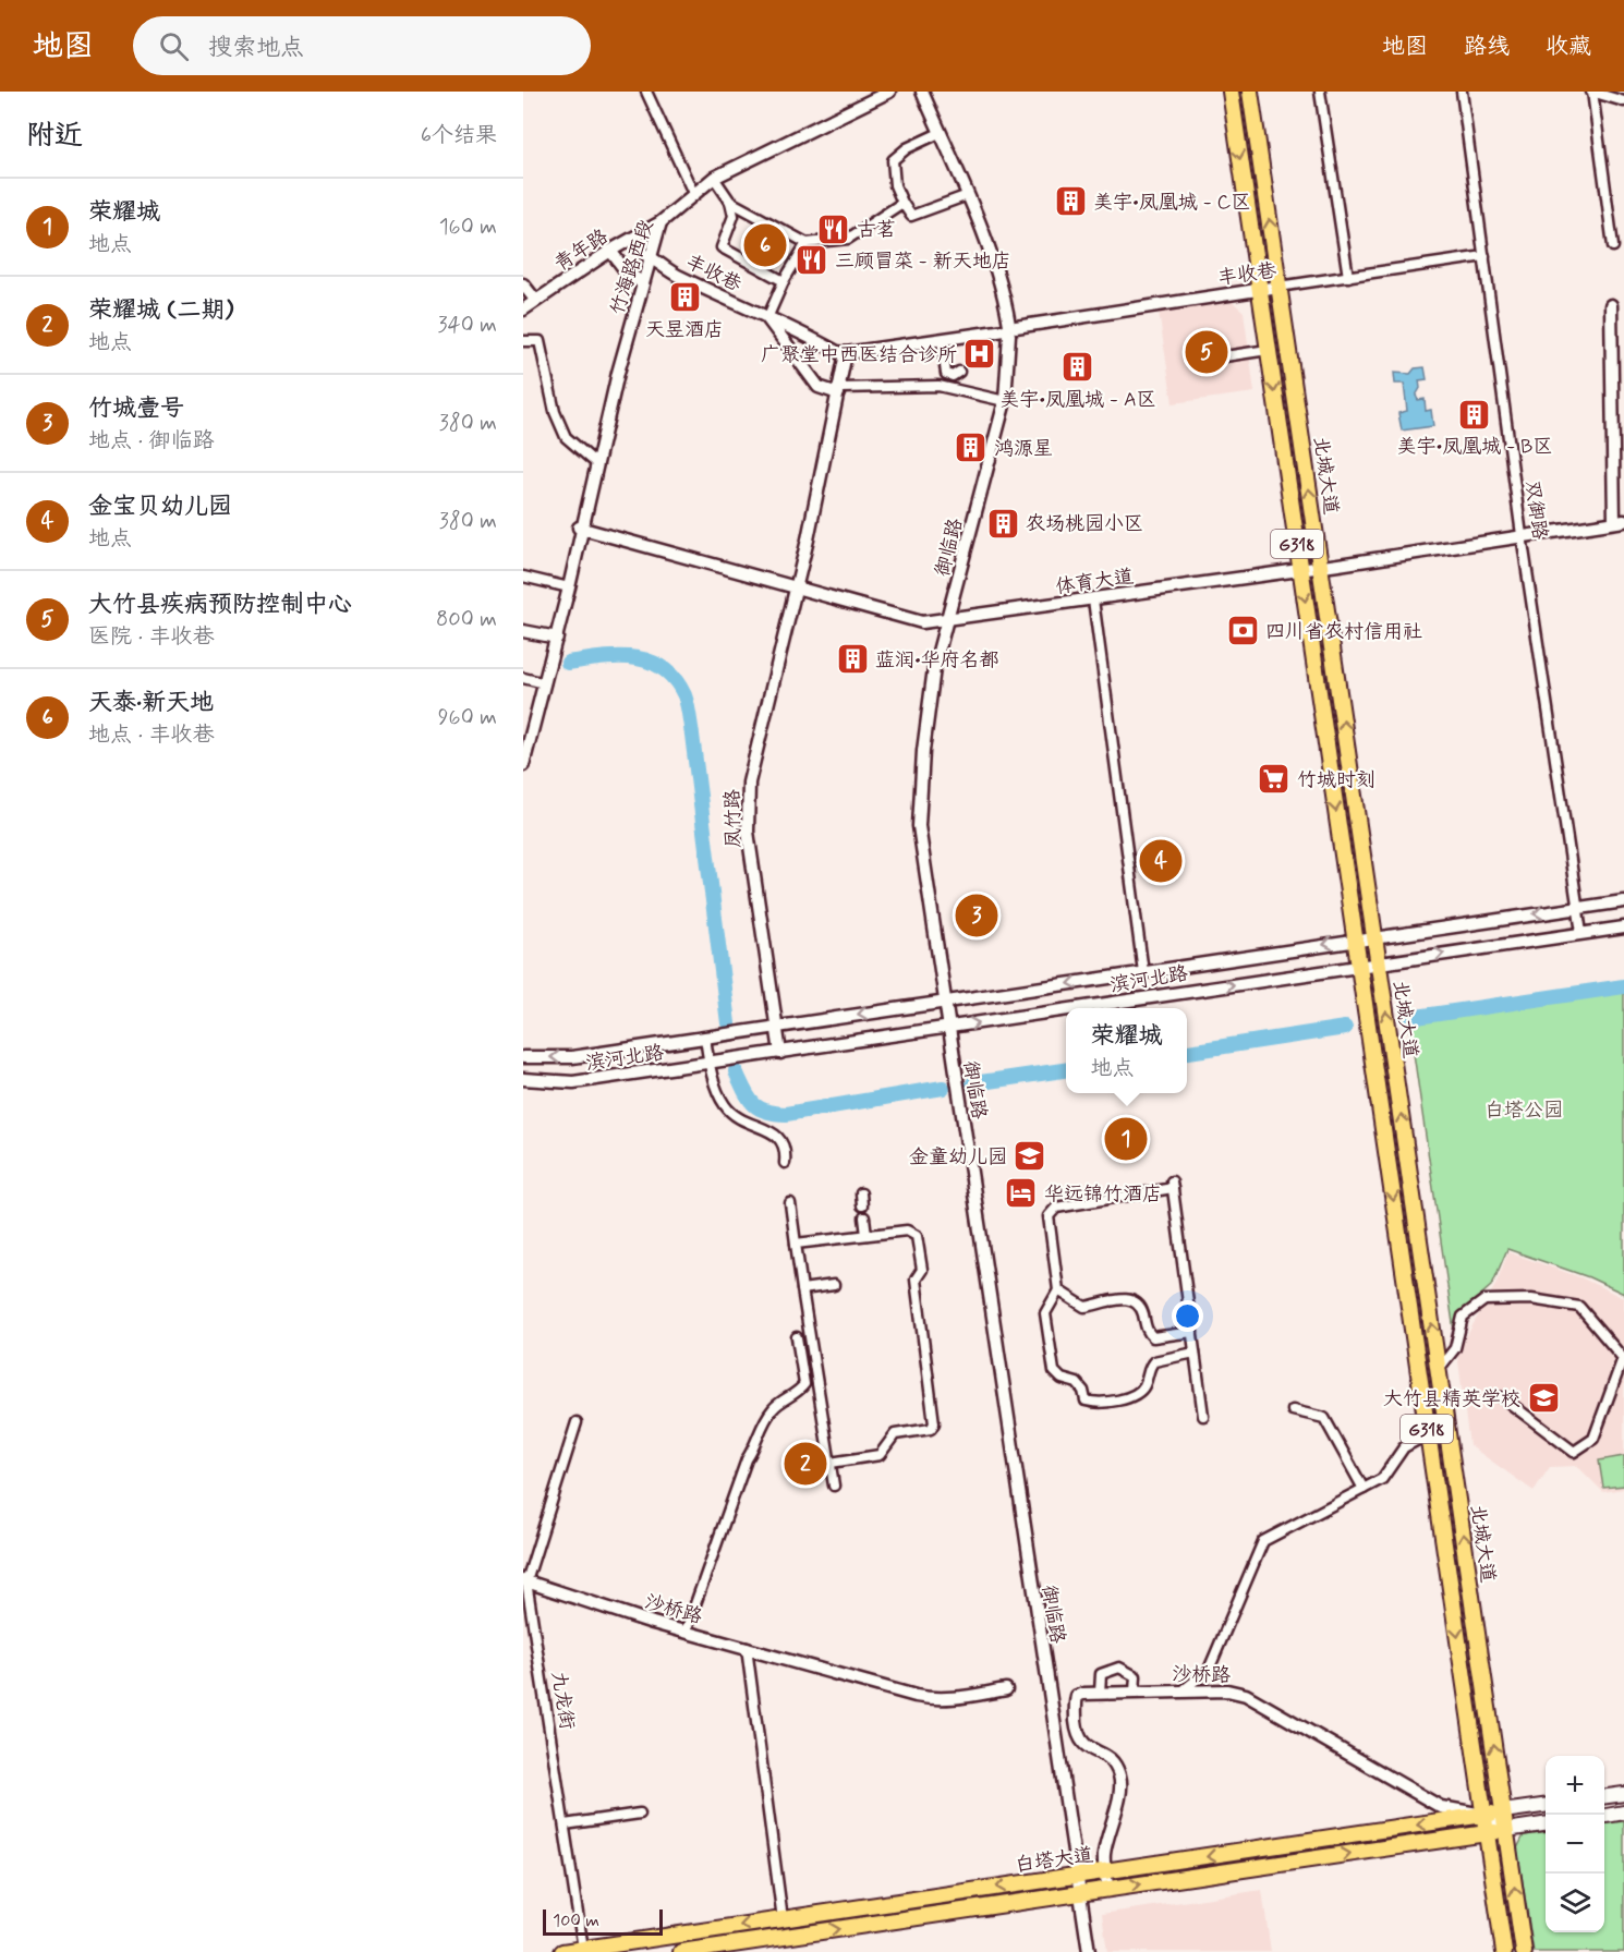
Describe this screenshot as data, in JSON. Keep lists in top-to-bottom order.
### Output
{
  "streets": {
    "highway": ["北城大道", "G318", "白塔大道"],
    "street": [
      "青年路",
      "竹海路西段",
      "丰收巷",
      "双御路",
      "御临路",
      "体育大道",
      "凤竹路",
      "滨河北路",
      "沙桥路",
      "九龙街"
    ]
  },
  "crossings": [
    ["青年路", "竹海路西段"],
    ["竹海路西段", "丰收巷"],
    ["竹海路西段", "体育大道"],
    ["丰收巷", "北城大道"],
    ["丰收巷", "双御路"],
    ["丰收巷", "御临路"],
    ["丰收巷", "凤竹路"],
    ["北城大道", "体育大道"],
    ["北城大道", "滨河北路"],
    ["北城大道", "沙桥路"],
    ["北城大道", "白塔大道"],
    ["双御路", "体育大道"],
    ["双御路", "滨河北路"],
    ["御临路", "体育大道"],
    ["御临路", "滨河北路"],
    ["御临路", "白塔大道"],
    ["体育大道", "凤竹路"],
    ["凤竹路", "滨河北路"],
    ["沙桥路", "九龙街"],
    ["沙桥路", "白塔大道"],
    ["九龙街", "白塔大道"]
  ],
  "parks": ["白塔公园"],
  "places": {
    "building": [
      "美宇•凤凰城 - C区",
      "天昱酒店",
      "美宇•凤凰城 - A区",
      "美宇•凤凰城 - B区",
      "鸿源星",
      "农场桃园小区",
      "蓝润•华府名都"
    ],
    "restaurant": ["古茗", "三顾冒菜 - 新天地店"],
    "hospital": ["广聚堂中西医结合诊所"],
    "bank": ["四川省农村信用社"],
    "supermarket": ["竹城时刻"],
    "school or university": ["金童幼儿园", "大竹县精英学校"],
    "hotel": ["华远锦竹酒店"]
  },
  "scale_bar": "100 m",
  "page": {
    "header": "地图",
    "search": "搜索地点",
    "nav": ["地图", "路线", "收藏"],
    "heading": ["附近", "6个结果"],
    "list": [
      {
        "mark": "1",
        "name": "荣耀城",
        "note": "地点",
        "value": "160 m"
      },
      {
        "mark": "2",
        "name": "荣耀城 (二期)",
        "note": "地点",
        "value": "340 m"
      },
      {
        "mark": "3",
        "name": "竹城壹号",
        "note": "地点 · 御临路",
        "value": "380 m"
      },
      {
        "mark": "4",
        "name": "金宝贝幼儿园",
        "note": "地点",
        "value": "380 m"
      },
      {
        "mark": "5",
        "name": "大竹县疾病预防控制中心",
        "note": "医院 · 丰收巷",
        "value": "800 m"
      },
      {
        "mark": "6",
        "name": "天泰·新天地",
        "note": "地点 · 丰收巷",
        "value": "960 m"
      }
    ],
    "pins": [
      "6",
      "5",
      "4",
      "3",
      "1",
      "2"
    ],
    "popup": ["荣耀城", "地点"],
    "map_buttons": ["+", "−"],
    "scale": "100 m"
  }
}
